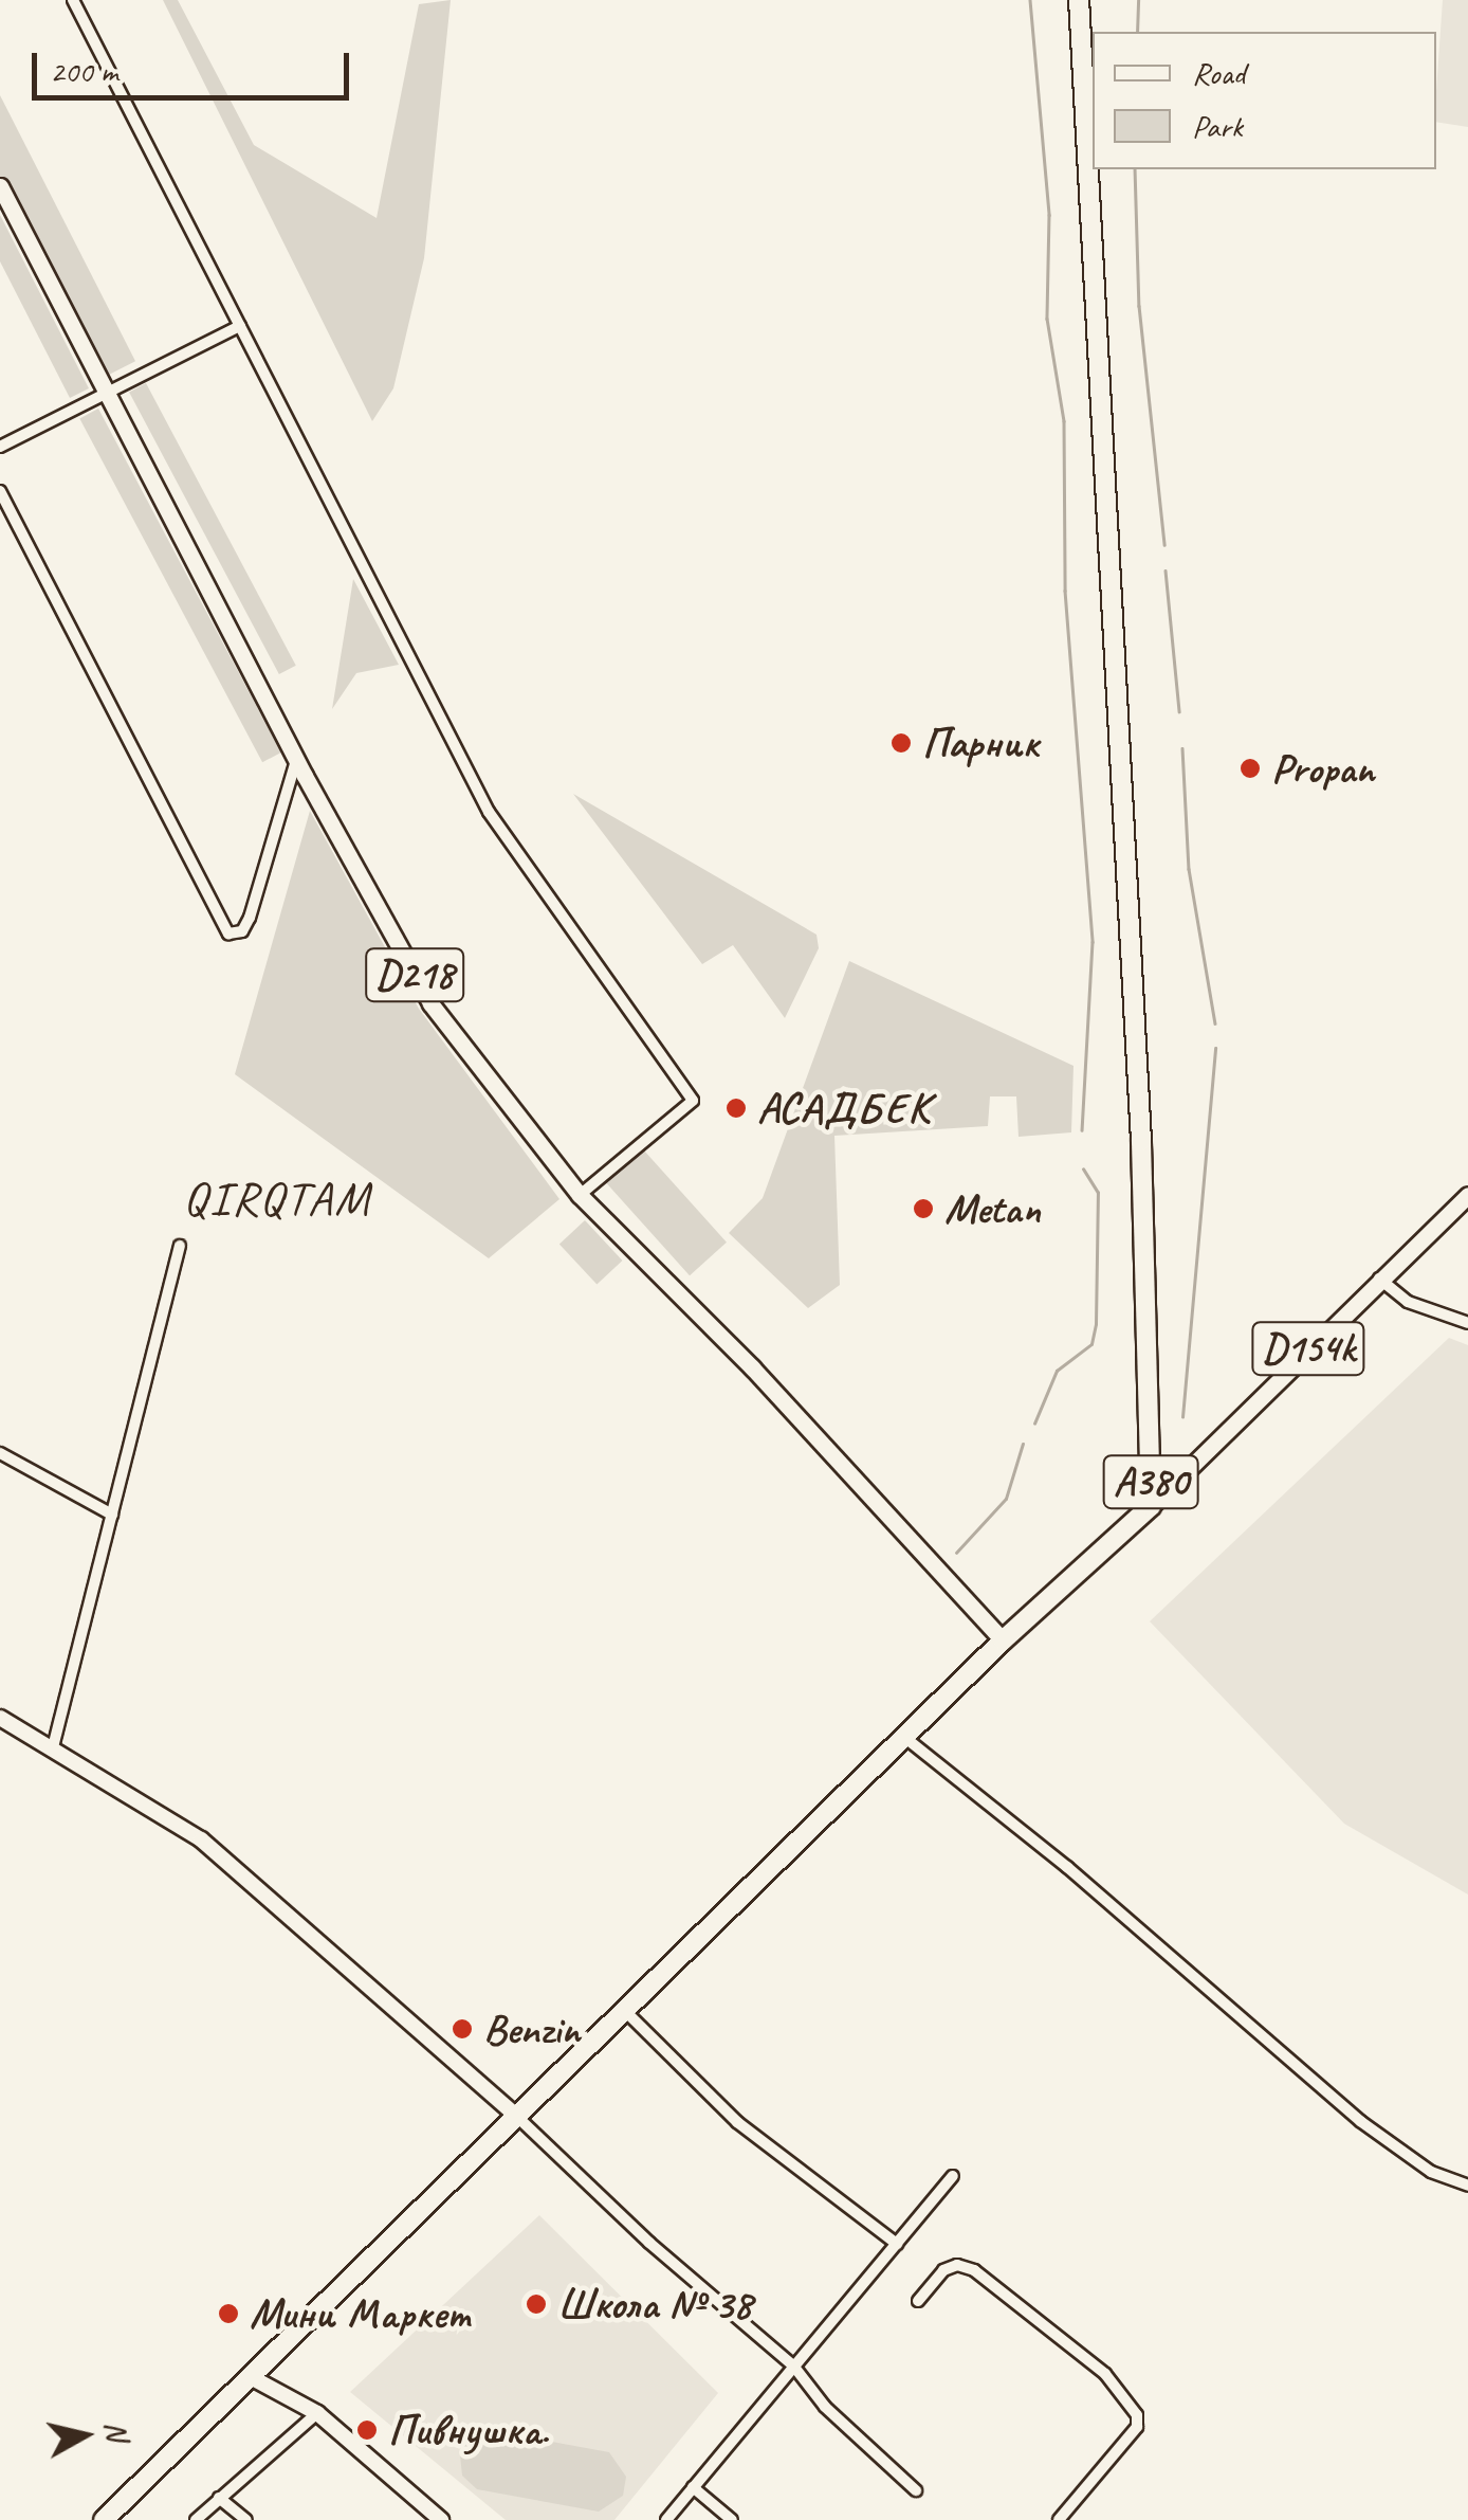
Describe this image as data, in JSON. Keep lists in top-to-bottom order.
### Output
{
  "streets": {
    "highway": ["A380"],
    "main road": ["D218", "D154k"]
  },
  "crossings": [
    ["D218", "A380"],
    ["D154k", "A380"]
  ],
  "districts": ["QIRQTAM"],
  "places": [
    "Парник",
    "Propan",
    "АСАДБЕК",
    "Metan",
    "Benzin",
    "Школа № 38",
    "Мини Маркет",
    "Пивнушка."
  ],
  "legend": ["Road", "Park"],
  "scale_bar": "200 m",
  "north": "right"
}
